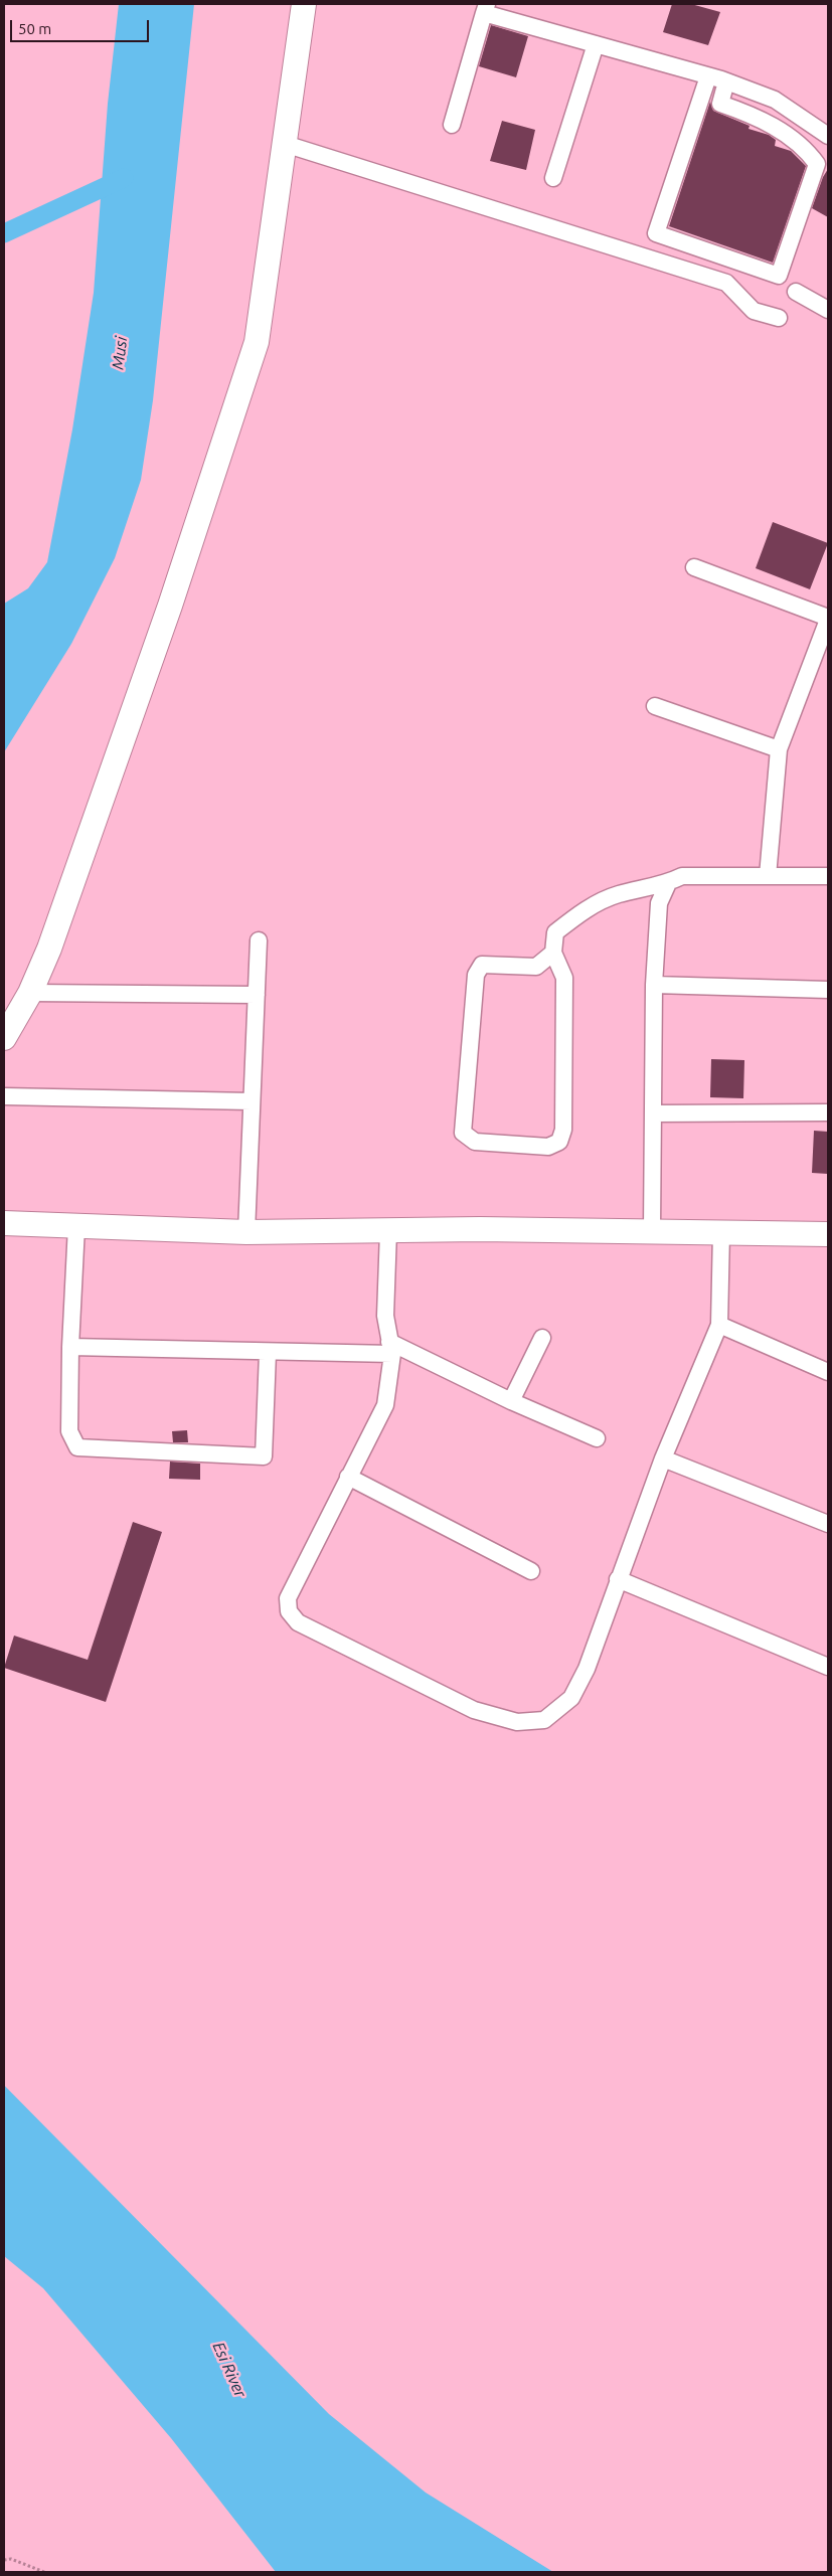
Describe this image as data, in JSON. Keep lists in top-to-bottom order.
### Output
{
  "water": ["Musi", "Esi River"],
  "scale_bar": "50 m"
}
